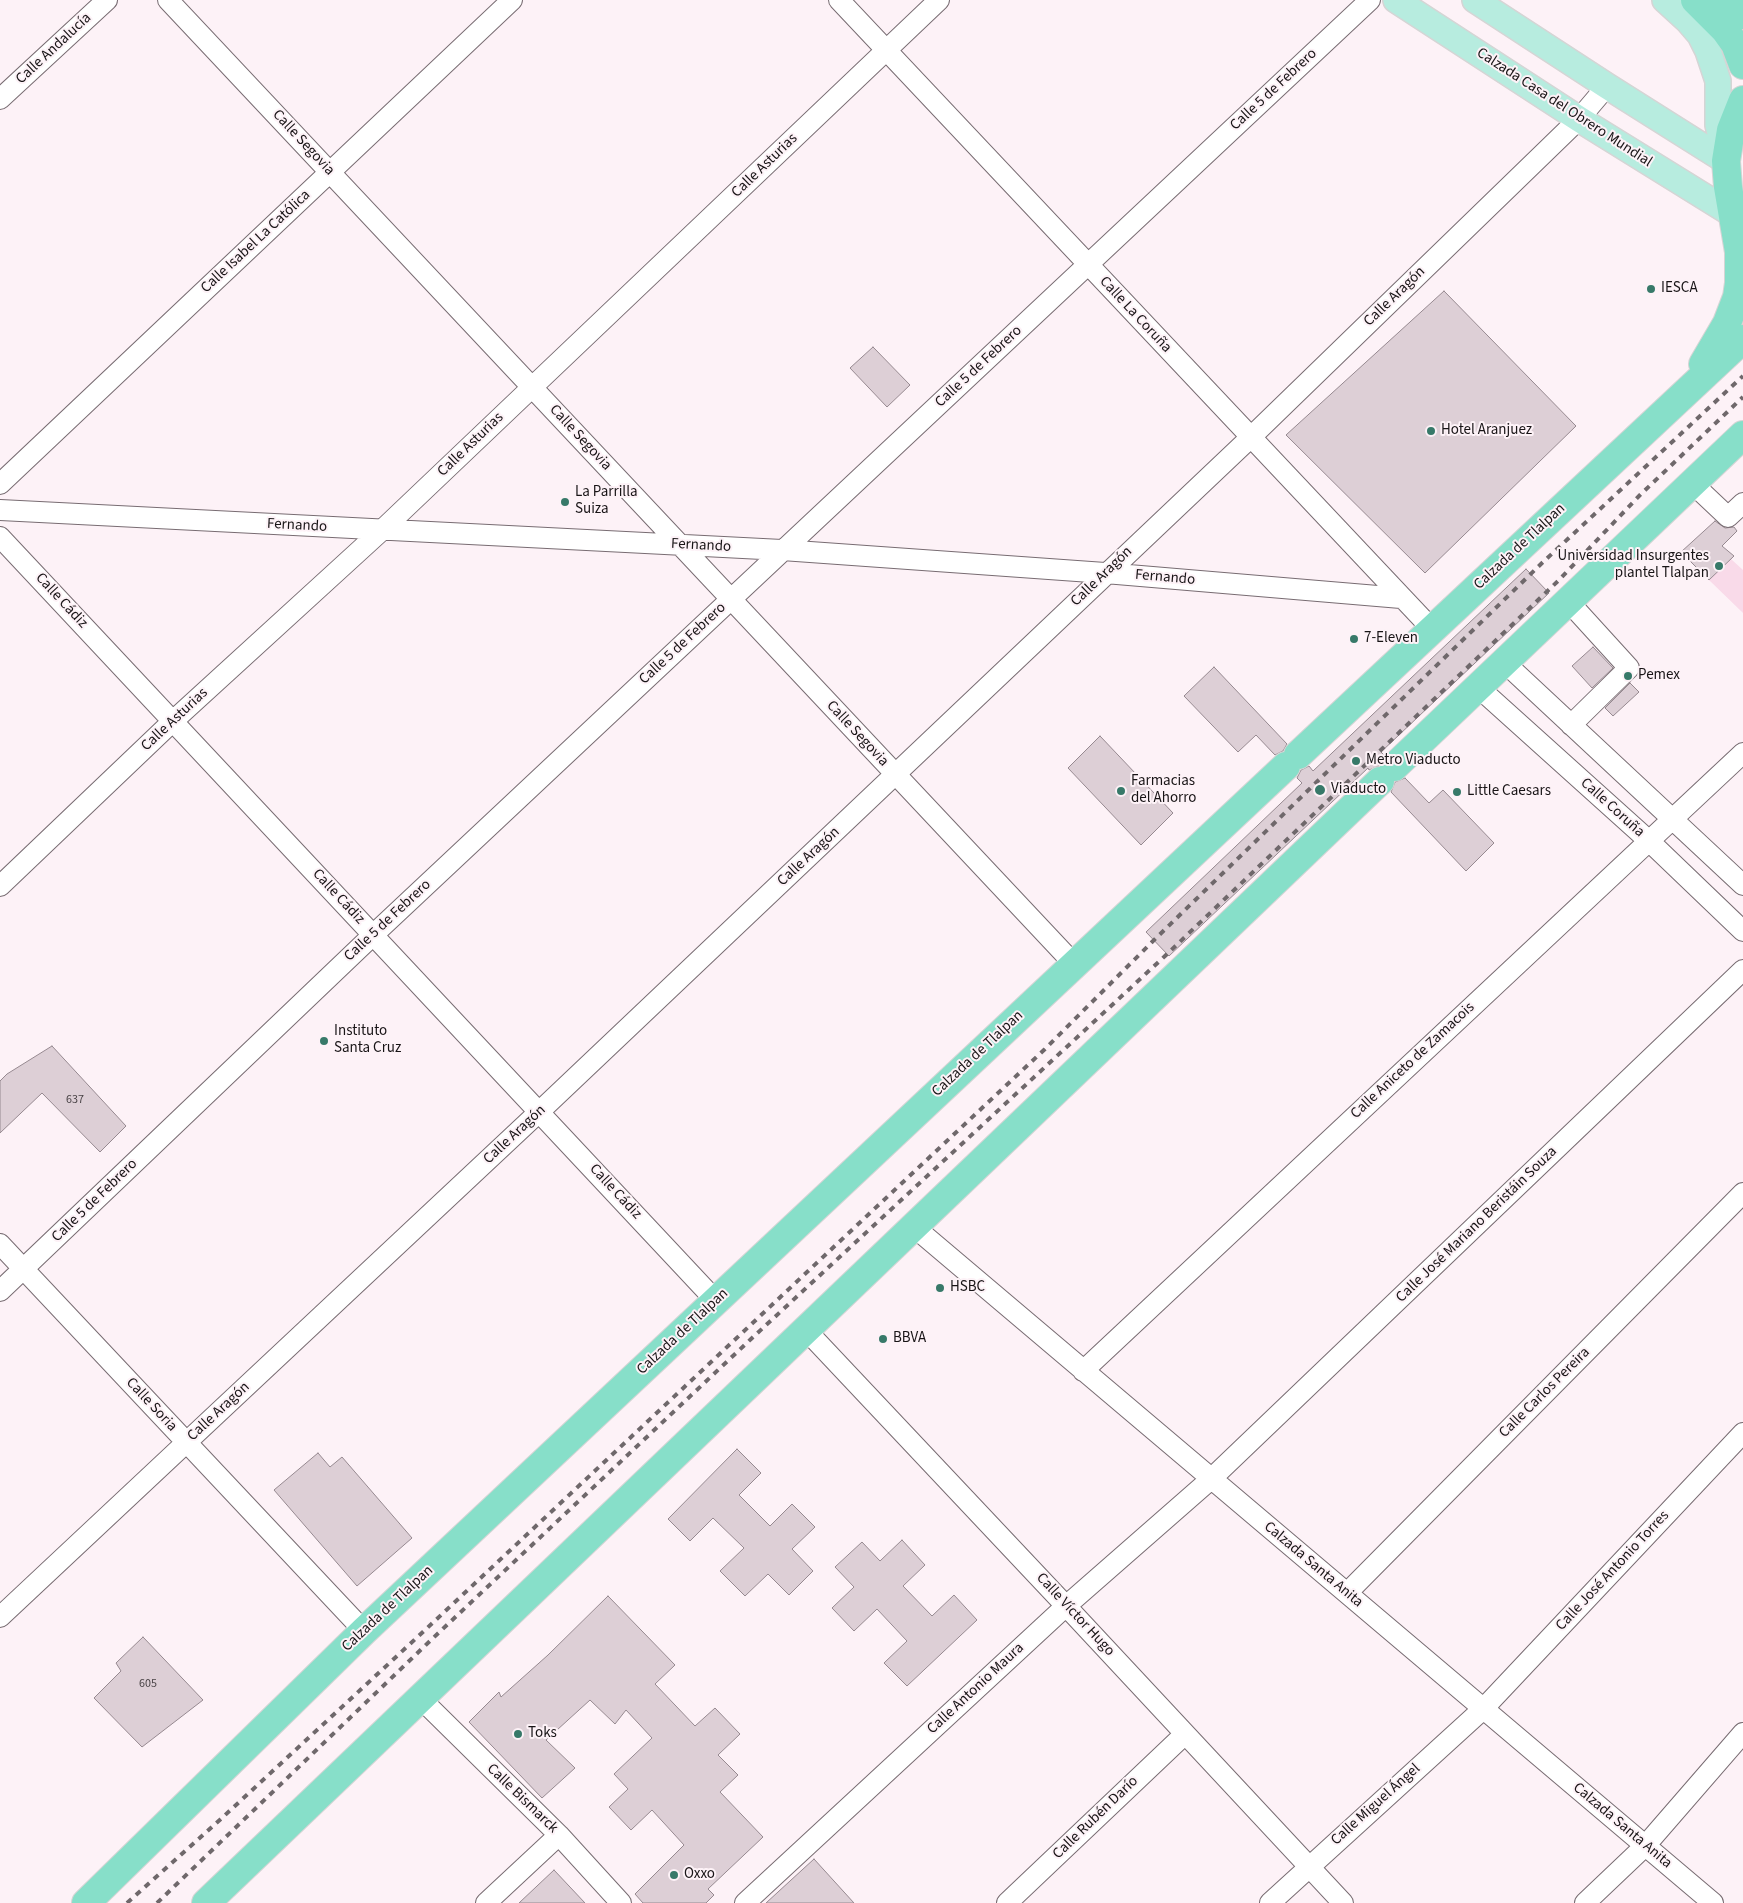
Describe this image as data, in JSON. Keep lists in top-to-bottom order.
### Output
{
  "streets": {
    "highway": ["Calzada de Tlalpan"],
    "main road": ["Calzada Casa del Obrero Mundial"],
    "street": [
      "Calle Andalucía",
      "Calle 5 de Febrero",
      "Calle Segovia",
      "Calle Asturias",
      "Calle Isabel La Católica",
      "Calle Aragón",
      "Calle La Coruña",
      "Fernando",
      "Calle Cádiz",
      "Calle Coruña",
      "Calle Aniceto de Zamacois",
      "Calle José Mariano Beristáin Souza",
      "Calle Carlos Pereira",
      "Calle Soria",
      "Calzada Santa Anita",
      "Calle José Antonio Torres",
      "Calle Víctor Hugo",
      "Calle Antonio Maura",
      "Calle Bismarck",
      "Calle Miguel Ángel",
      "Calle Rubén Darío"
    ]
  },
  "crossings": [
    ["Calle 5 de Febrero", "Calle Segovia"],
    ["Calle 5 de Febrero", "Calle La Coruña"],
    ["Calle 5 de Febrero", "Fernando"],
    ["Calle 5 de Febrero", "Calle Cádiz"],
    ["Calle 5 de Febrero", "Calle Soria"],
    ["Calzada Casa del Obrero Mundial", "Calle Aragón"],
    ["Calle Segovia", "Calle Asturias"],
    ["Calle Segovia", "Calle Isabel La Católica"],
    ["Calle Segovia", "Calle Aragón"],
    ["Calle Segovia", "Fernando"],
    ["Calle Segovia", "Calzada de Tlalpan"],
    ["Calle Asturias", "Calle La Coruña"],
    ["Calle Asturias", "Fernando"],
    ["Calle Asturias", "Calle Cádiz"],
    ["Calle Aragón", "Calle La Coruña"],
    ["Calle Aragón", "Fernando"],
    ["Calle Aragón", "Calle Cádiz"],
    ["Calle Aragón", "Calle Soria"],
    ["Calle La Coruña", "Fernando"],
    ["Calle La Coruña", "Calzada de Tlalpan"],
    ["Calzada de Tlalpan", "Calle Cádiz"],
    ["Calzada de Tlalpan", "Calle Soria"],
    ["Calle Coruña", "Calle Aniceto de Zamacois"],
    ["Calle Aniceto de Zamacois", "Calzada Santa Anita"],
    ["Calle José Mariano Beristáin Souza", "Calzada Santa Anita"],
    ["Calle José Mariano Beristáin Souza", "Calle Antonio Maura"],
    ["Calle Carlos Pereira", "Calzada Santa Anita"],
    ["Calzada Santa Anita", "Calle José Antonio Torres"],
    ["Calzada Santa Anita", "Calle Antonio Maura"],
    ["Calzada Santa Anita", "Calle Miguel Ángel"],
    ["Calle José Antonio Torres", "Calle Miguel Ángel"],
    ["Calle Víctor Hugo", "Calle Antonio Maura"],
    ["Calle Víctor Hugo", "Calle Miguel Ángel"],
    ["Calle Víctor Hugo", "Calle Rubén Darío"]
  ],
  "places": [
    "IESCA",
    "Hotel Aranjuez",
    "La Parrilla Suiza",
    "Universidad Insurgentes plantel Tlalpan",
    "7-Eleven",
    "Pemex",
    "Metro Viaducto",
    "Viaducto",
    "Farmacias del Ahorro",
    "Little Caesars",
    "Instituto Santa Cruz",
    "HSBC",
    "BBVA",
    "Toks",
    "Oxxo"
  ],
  "house_numbers": ["637", "605"]
}
